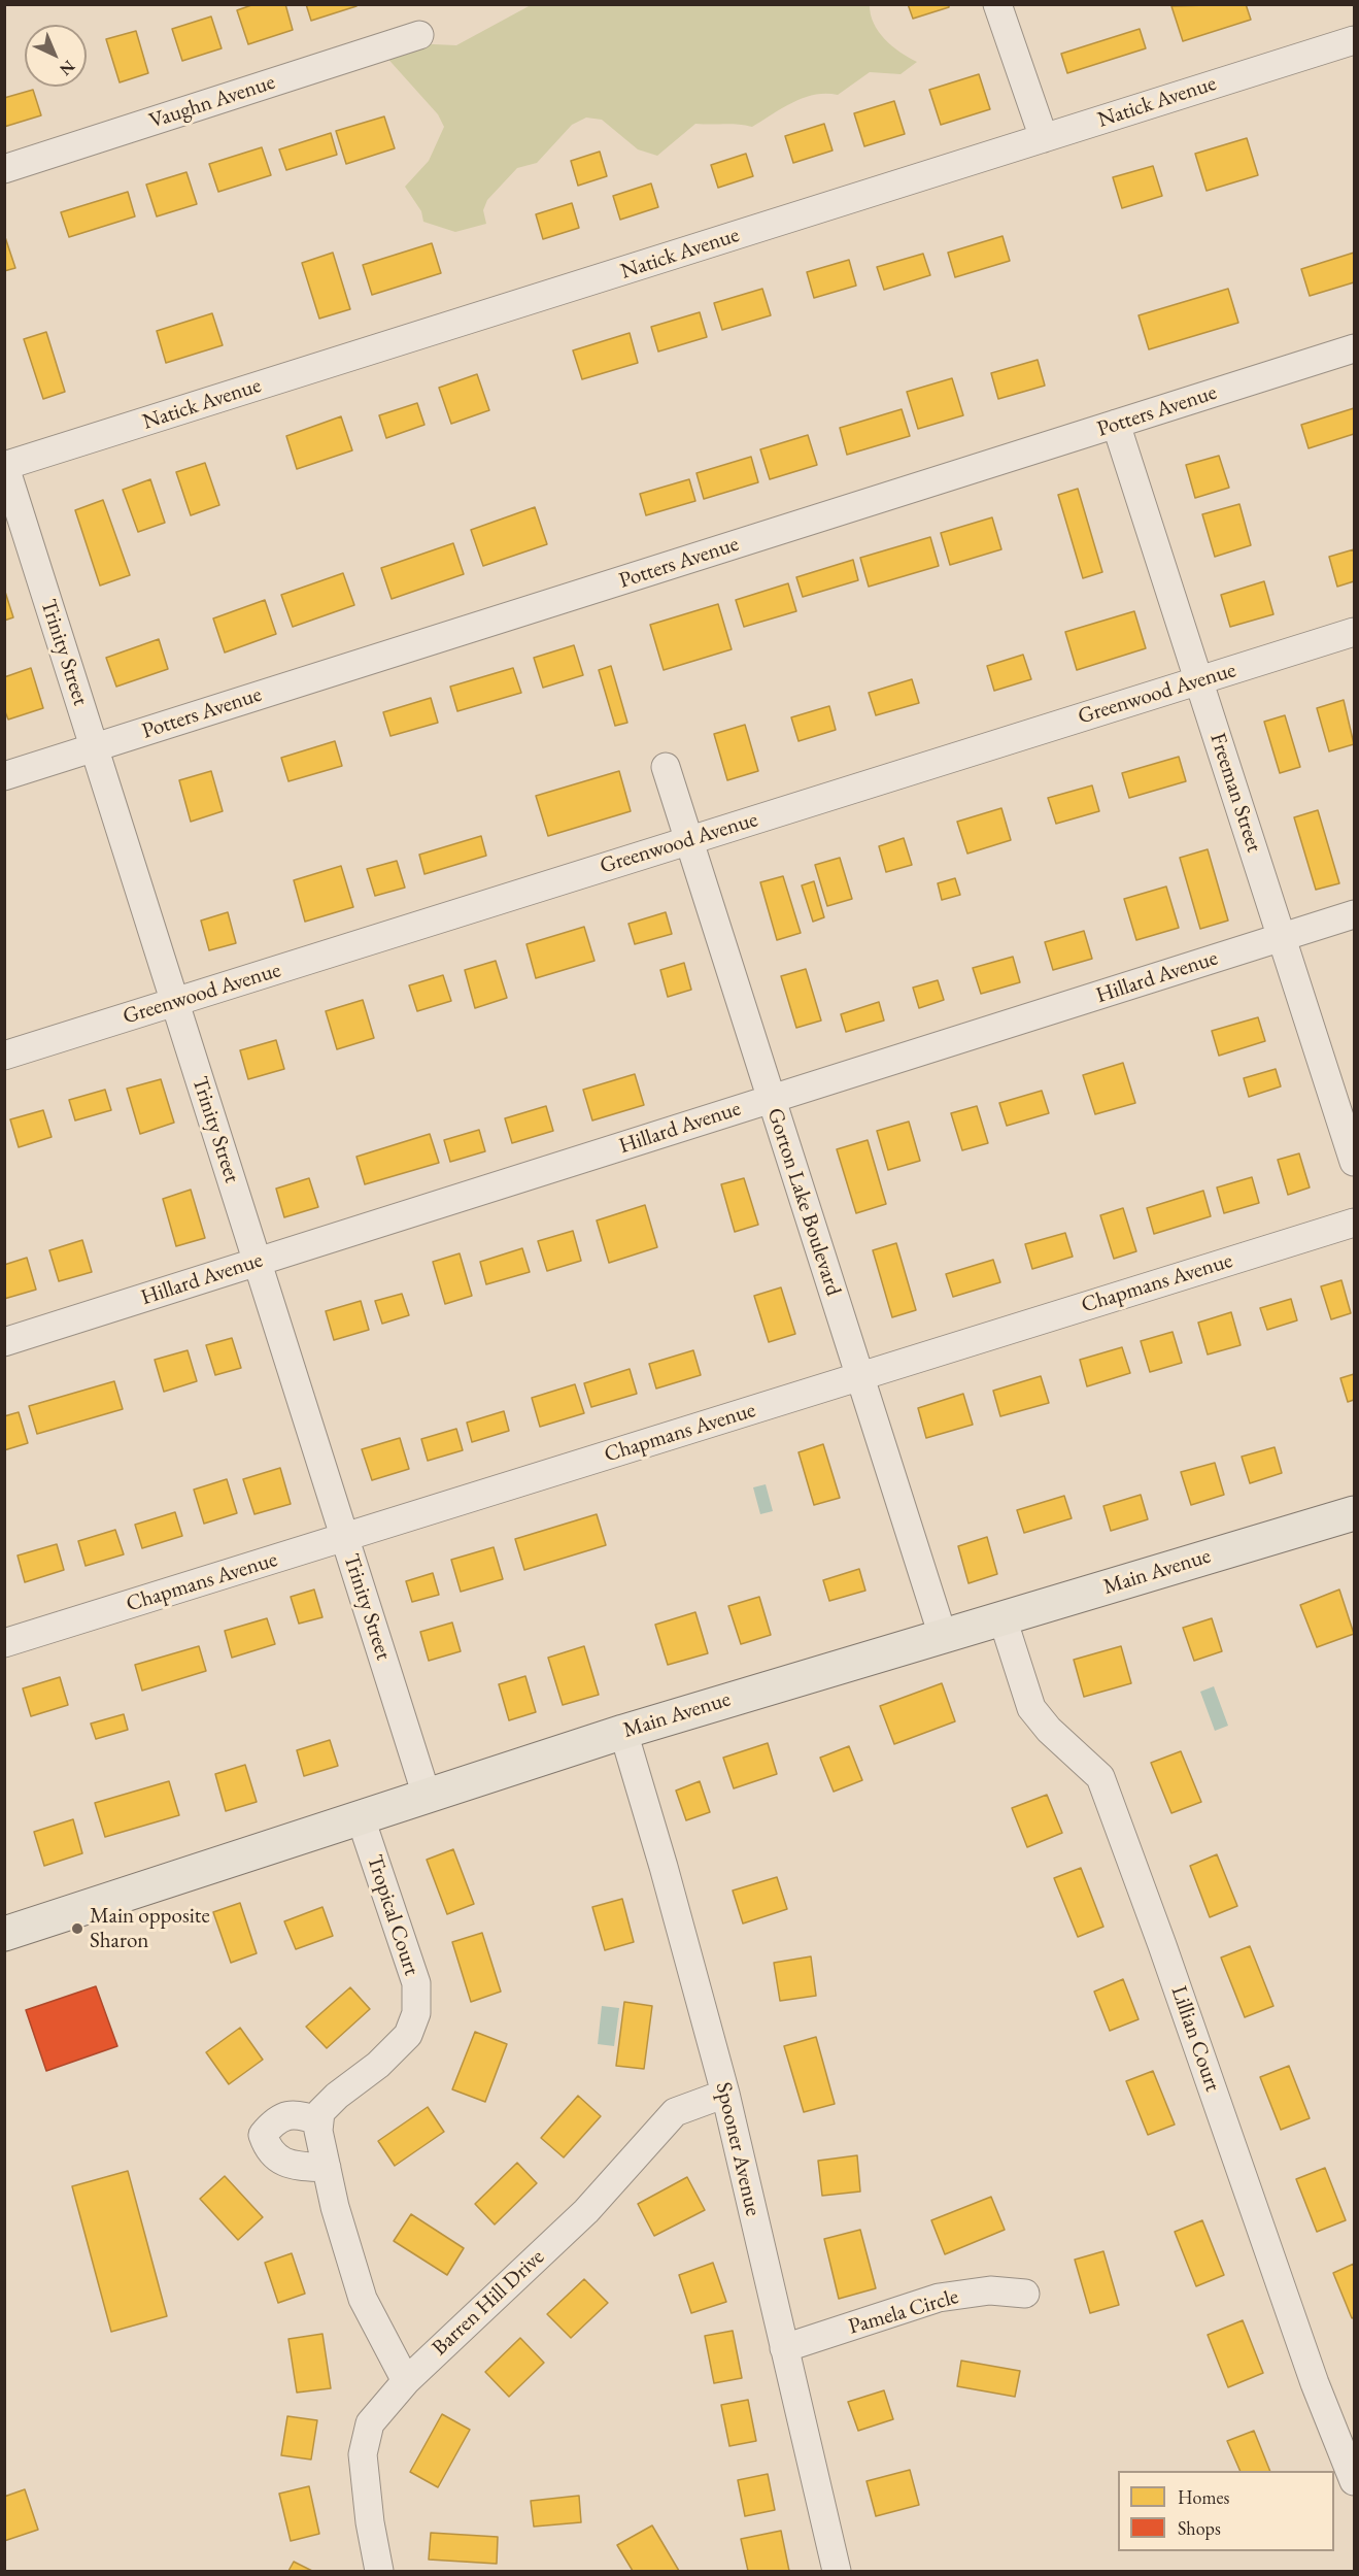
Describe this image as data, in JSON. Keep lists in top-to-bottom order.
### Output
{
  "streets": {
    "main road": ["Main Avenue"],
    "street": [
      "Vaughn Avenue",
      "Natick Avenue",
      "Potters Avenue",
      "Trinity Street",
      "Greenwood Avenue",
      "Freeman Street",
      "Hillard Avenue",
      "Gorton Lake Boulevard",
      "Chapmans Avenue",
      "Tropical Court",
      "Lillian Court",
      "Spooner Avenue",
      "Barren Hill Drive",
      "Pamela Circle"
    ]
  },
  "crossings": [
    ["Natick Avenue", "Trinity Street"],
    ["Potters Avenue", "Trinity Street"],
    ["Potters Avenue", "Freeman Street"],
    ["Trinity Street", "Greenwood Avenue"],
    ["Trinity Street", "Hillard Avenue"],
    ["Trinity Street", "Chapmans Avenue"],
    ["Trinity Street", "Main Avenue"],
    ["Greenwood Avenue", "Freeman Street"],
    ["Greenwood Avenue", "Gorton Lake Boulevard"],
    ["Freeman Street", "Hillard Avenue"],
    ["Hillard Avenue", "Gorton Lake Boulevard"],
    ["Gorton Lake Boulevard", "Chapmans Avenue"],
    ["Gorton Lake Boulevard", "Main Avenue"],
    ["Main Avenue", "Tropical Court"],
    ["Main Avenue", "Lillian Court"],
    ["Main Avenue", "Spooner Avenue"],
    ["Spooner Avenue", "Barren Hill Drive"],
    ["Spooner Avenue", "Pamela Circle"]
  ],
  "places": ["Main opposite Sharon"],
  "legend": ["Homes", "Shops"],
  "north": "bottom right"
}
